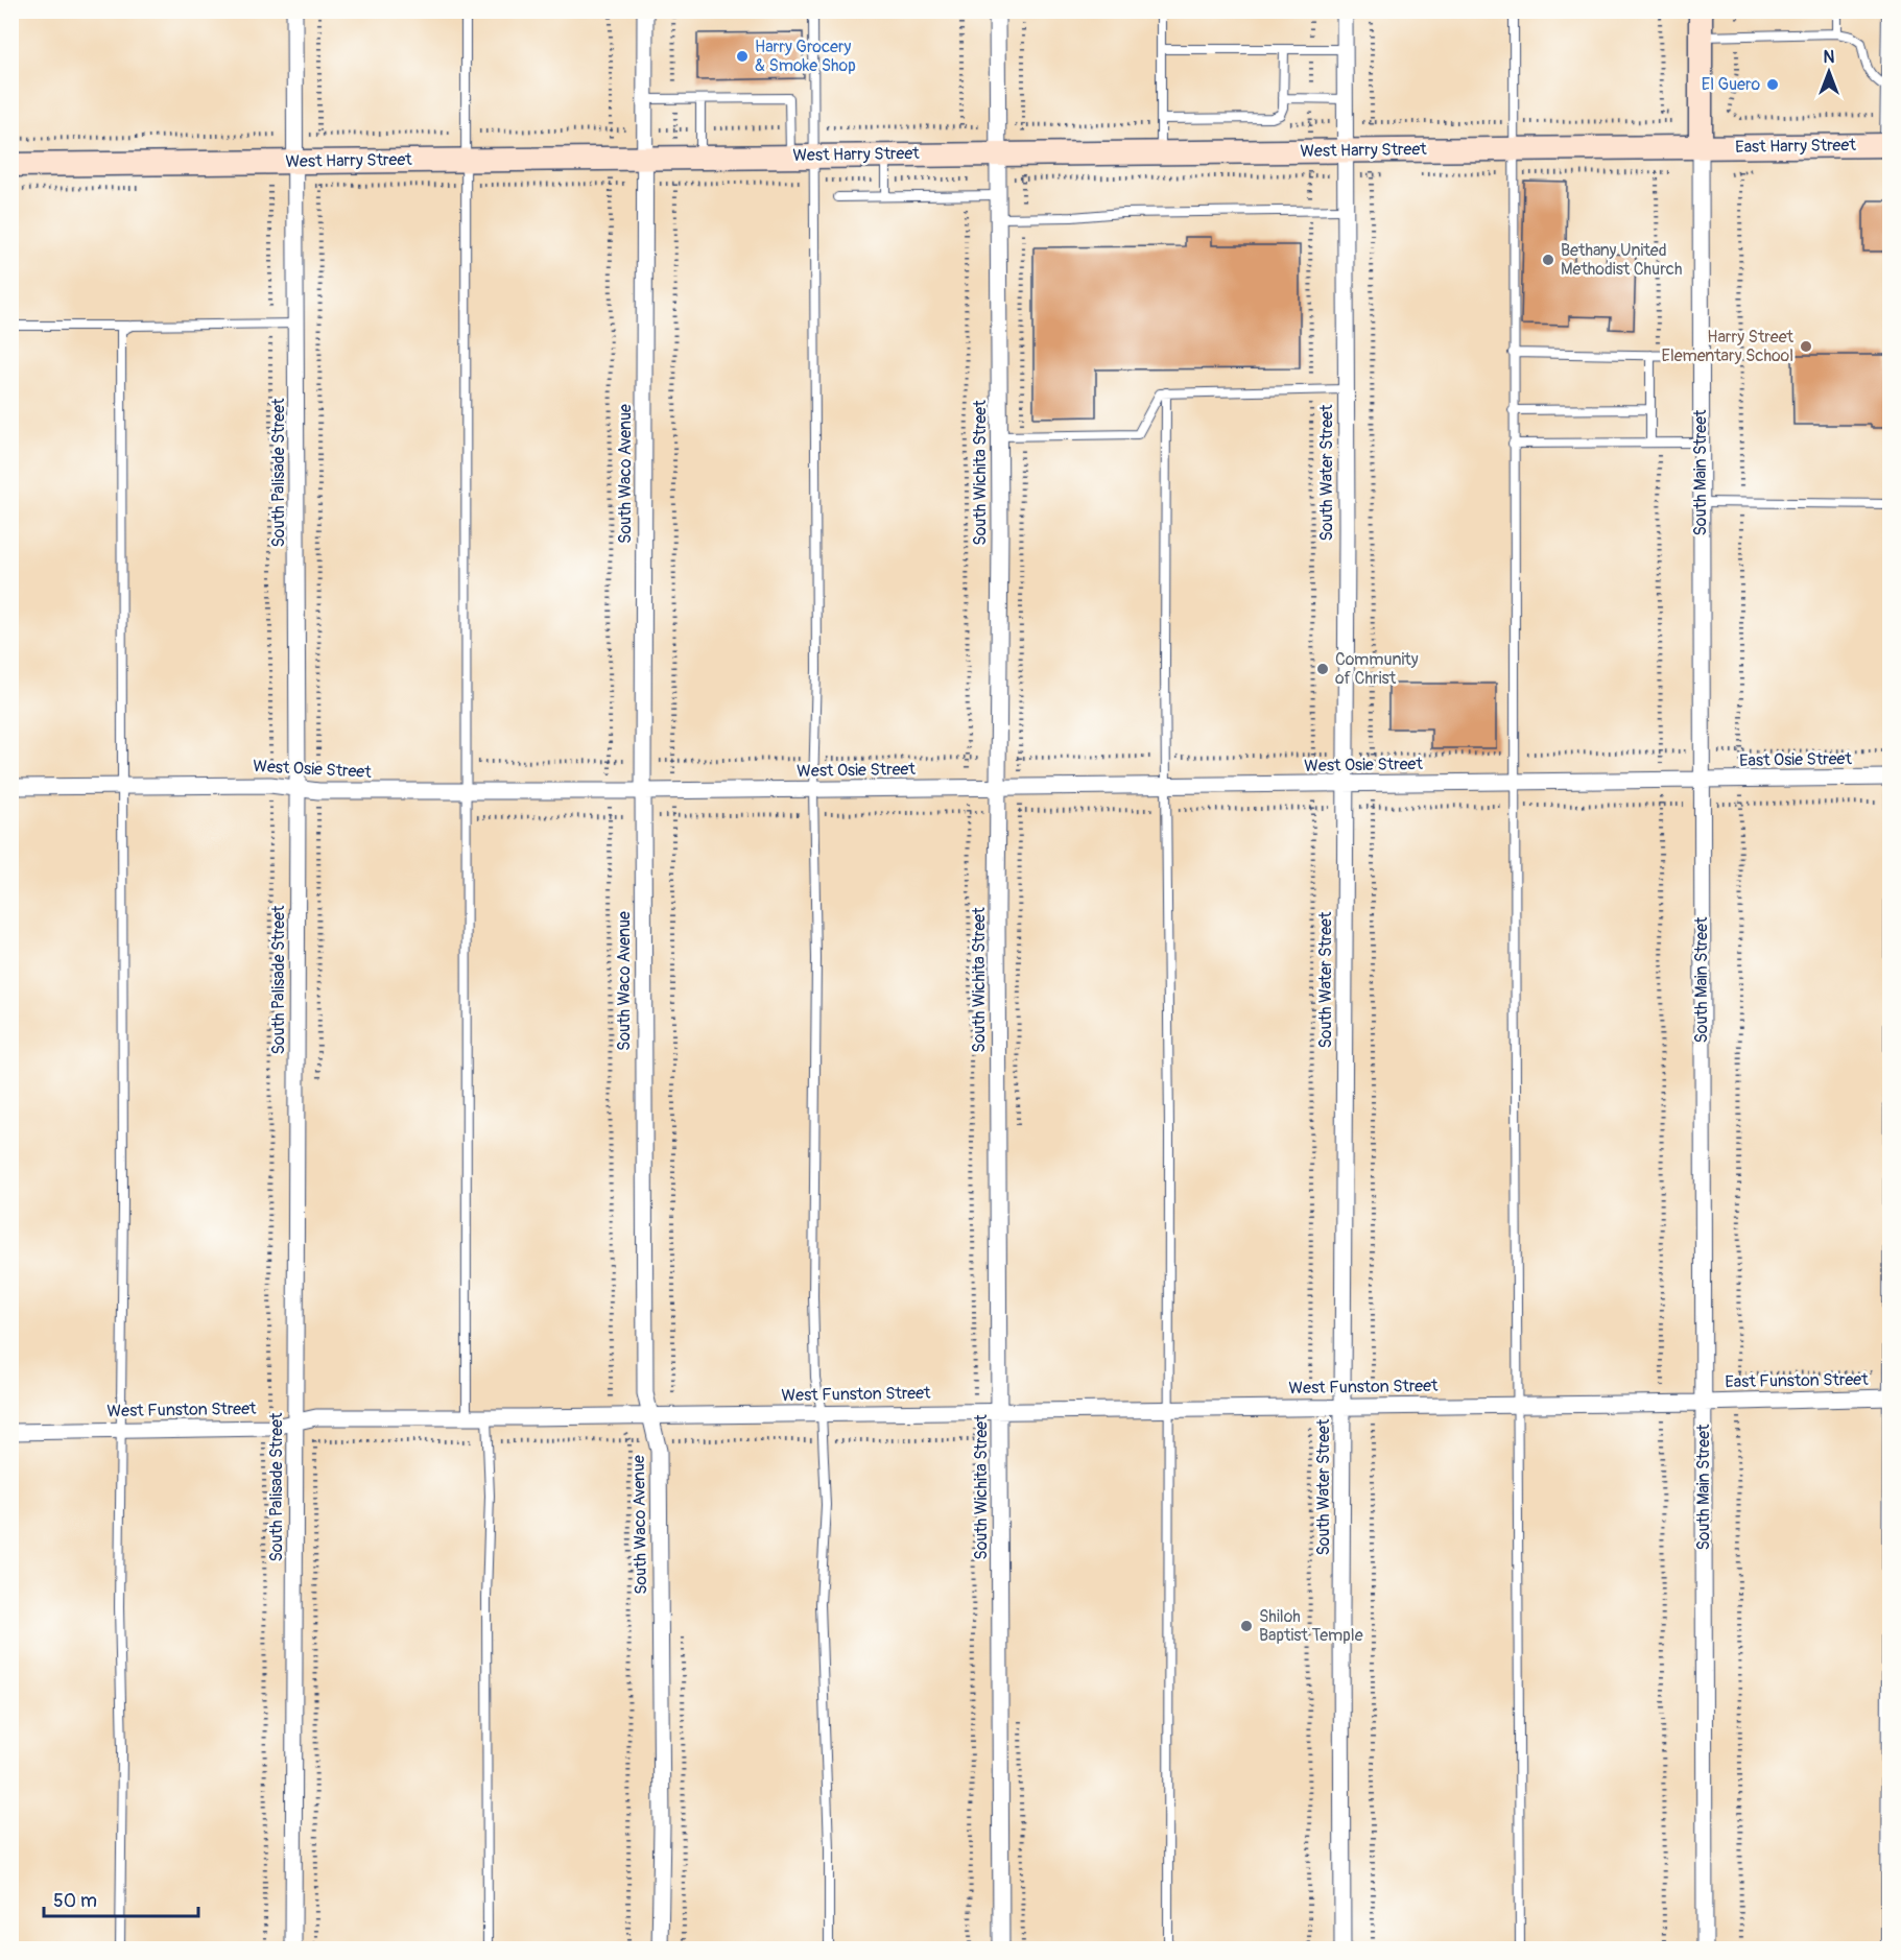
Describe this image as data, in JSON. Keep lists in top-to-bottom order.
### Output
{
  "streets": {
    "street": [
      "East Harry Street",
      "West Harry Street",
      "South Palisade Street",
      "South Wichita Street",
      "South Water Street",
      "South Main Street",
      "South Waco Avenue",
      "East Osie Street",
      "West Osie Street",
      "East Funston Street",
      "West Funston Street"
    ]
  },
  "crossings": [
    ["East Harry Street", "West Harry Street"],
    ["East Harry Street", "South Main Street"],
    ["West Harry Street", "South Palisade Street"],
    ["West Harry Street", "South Wichita Street"],
    ["West Harry Street", "South Water Street"],
    ["West Harry Street", "South Main Street"],
    ["West Harry Street", "South Waco Avenue"],
    ["South Palisade Street", "West Osie Street"],
    ["South Palisade Street", "West Funston Street"],
    ["South Wichita Street", "West Osie Street"],
    ["South Wichita Street", "West Funston Street"],
    ["South Water Street", "West Osie Street"],
    ["South Water Street", "West Funston Street"],
    ["South Main Street", "East Osie Street"],
    ["South Main Street", "West Osie Street"],
    ["South Main Street", "East Funston Street"],
    ["South Main Street", "West Funston Street"],
    ["South Waco Avenue", "West Osie Street"],
    ["South Waco Avenue", "West Funston Street"],
    ["East Osie Street", "West Osie Street"],
    ["East Funston Street", "West Funston Street"]
  ],
  "places": [
    "Harry Grocery & Smoke Shop",
    "El Guero",
    "Bethany United Methodist Church",
    "Harry Street Elementary School",
    "Community of Christ",
    "Shiloh Baptist Temple"
  ],
  "scale_bar": "50 m",
  "north": "top"
}
